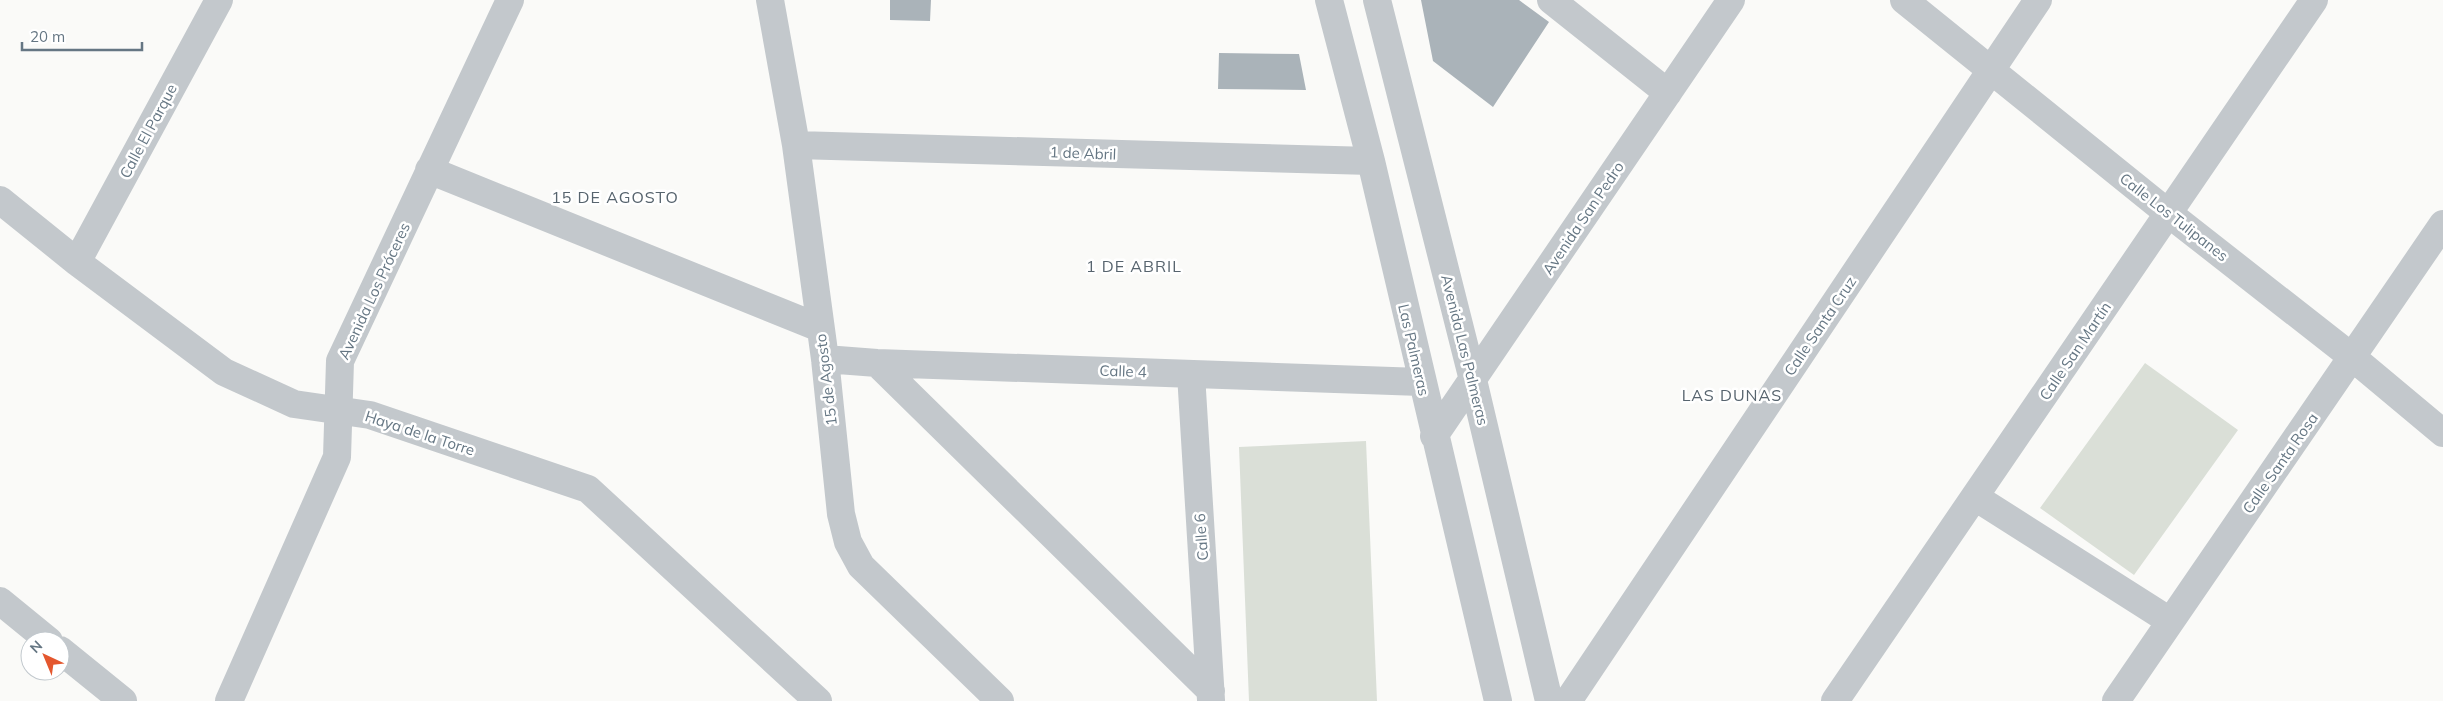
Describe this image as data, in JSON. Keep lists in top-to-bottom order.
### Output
{
  "streets": {
    "street": [
      "Calle El Parque",
      "1 de Abril",
      "Calle Los Tulipanes",
      "Avenida San Pedro",
      "Avenida Los Próceres",
      "Calle Santa Cruz",
      "Las Palmeras",
      "Avenida Las Palmeras",
      "Calle San Martín",
      "Calle 4",
      "15 de Agosto",
      "Haya de la Torre",
      "Calle Santa Rosa",
      "Calle 6"
    ]
  },
  "crossings": [
    ["Calle El Parque", "Haya de la Torre"],
    ["1 de Abril", "Las Palmeras"],
    ["1 de Abril", "15 de Agosto"],
    ["Calle Los Tulipanes", "Calle Santa Cruz"],
    ["Calle Los Tulipanes", "Calle San Martín"],
    ["Calle Los Tulipanes", "Calle Santa Rosa"],
    ["Avenida San Pedro", "Las Palmeras"],
    ["Avenida San Pedro", "Avenida Las Palmeras"],
    ["Avenida Los Próceres", "Haya de la Torre"],
    ["Las Palmeras", "Calle 4"],
    ["Calle 4", "15 de Agosto"],
    ["Calle 4", "Calle 6"]
  ],
  "districts": ["15 DE AGOSTO", "1 DE ABRIL", "LAS DUNAS"],
  "scale_bar": "20 m",
  "north": "top left"
}
